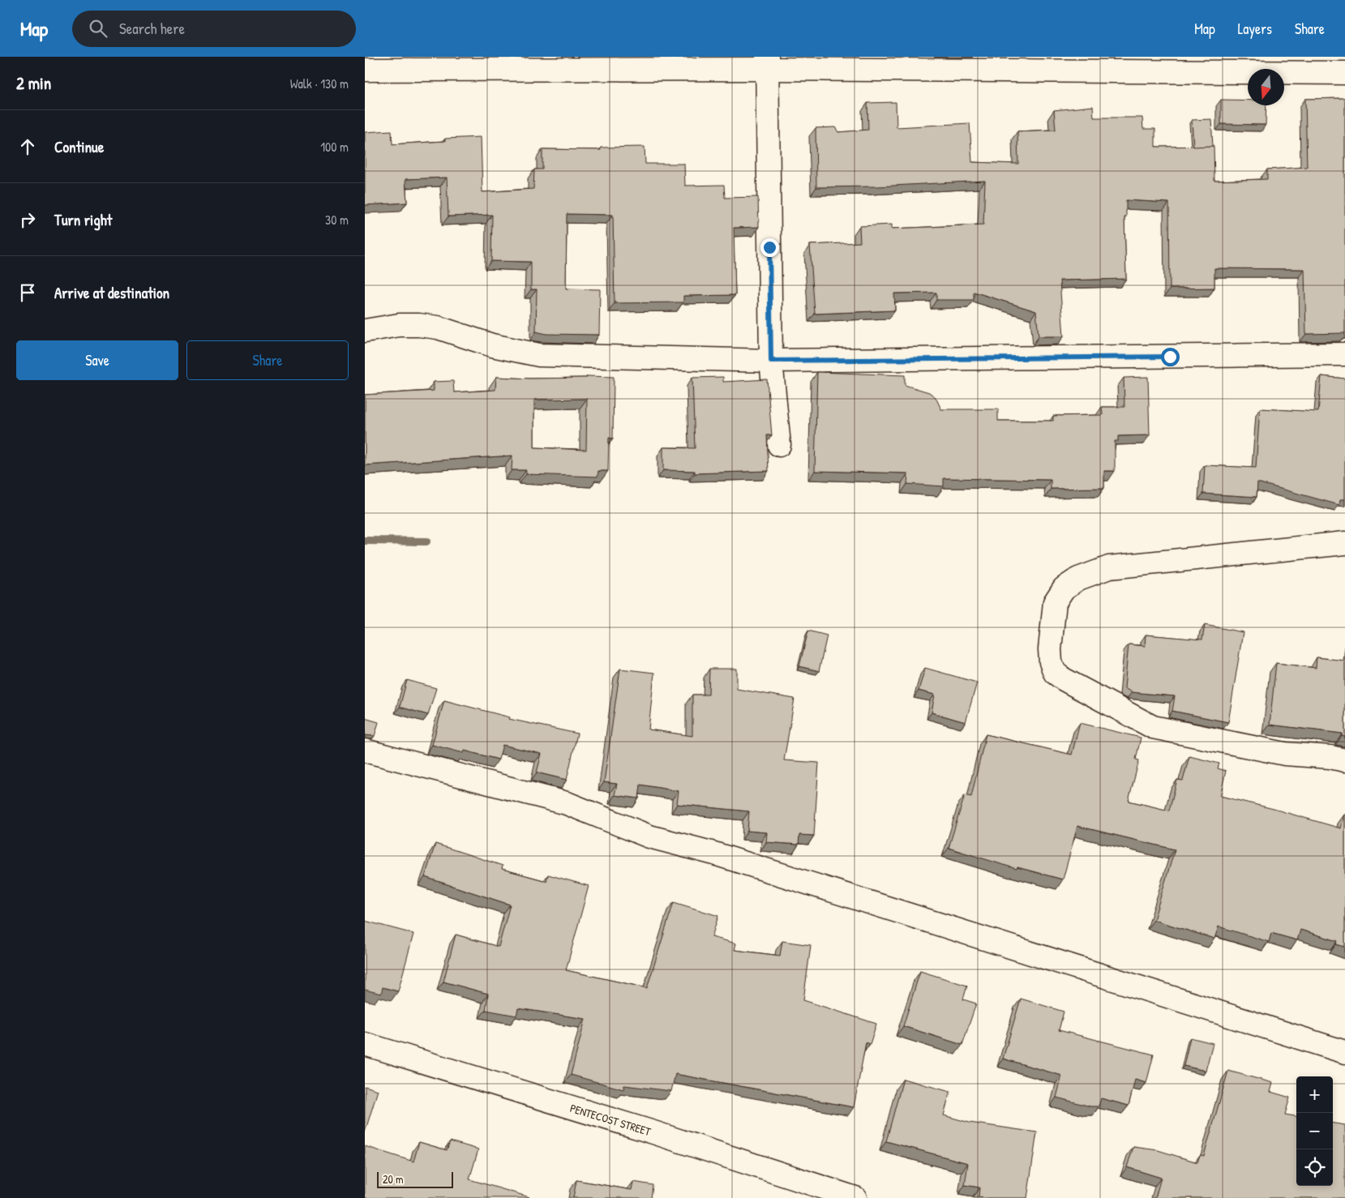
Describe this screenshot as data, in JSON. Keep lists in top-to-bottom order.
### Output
{
  "streets": {
    "street": ["PENTECOST STREET"]
  },
  "scale_bar": "20 m",
  "north": "bottom",
  "page": {
    "header": "Map",
    "search": "Search here",
    "nav": ["Map", "Layers", "Share"],
    "heading": ["2 min", "Walk · 130 m"],
    "list": [
      ["Continue", "100 m"],
      ["Turn right", "30 m"],
      "Arrive at destination"
    ],
    "buttons": ["Save", "Share"],
    "map_buttons": ["+", "−"],
    "scale": "20 m"
  }
}
